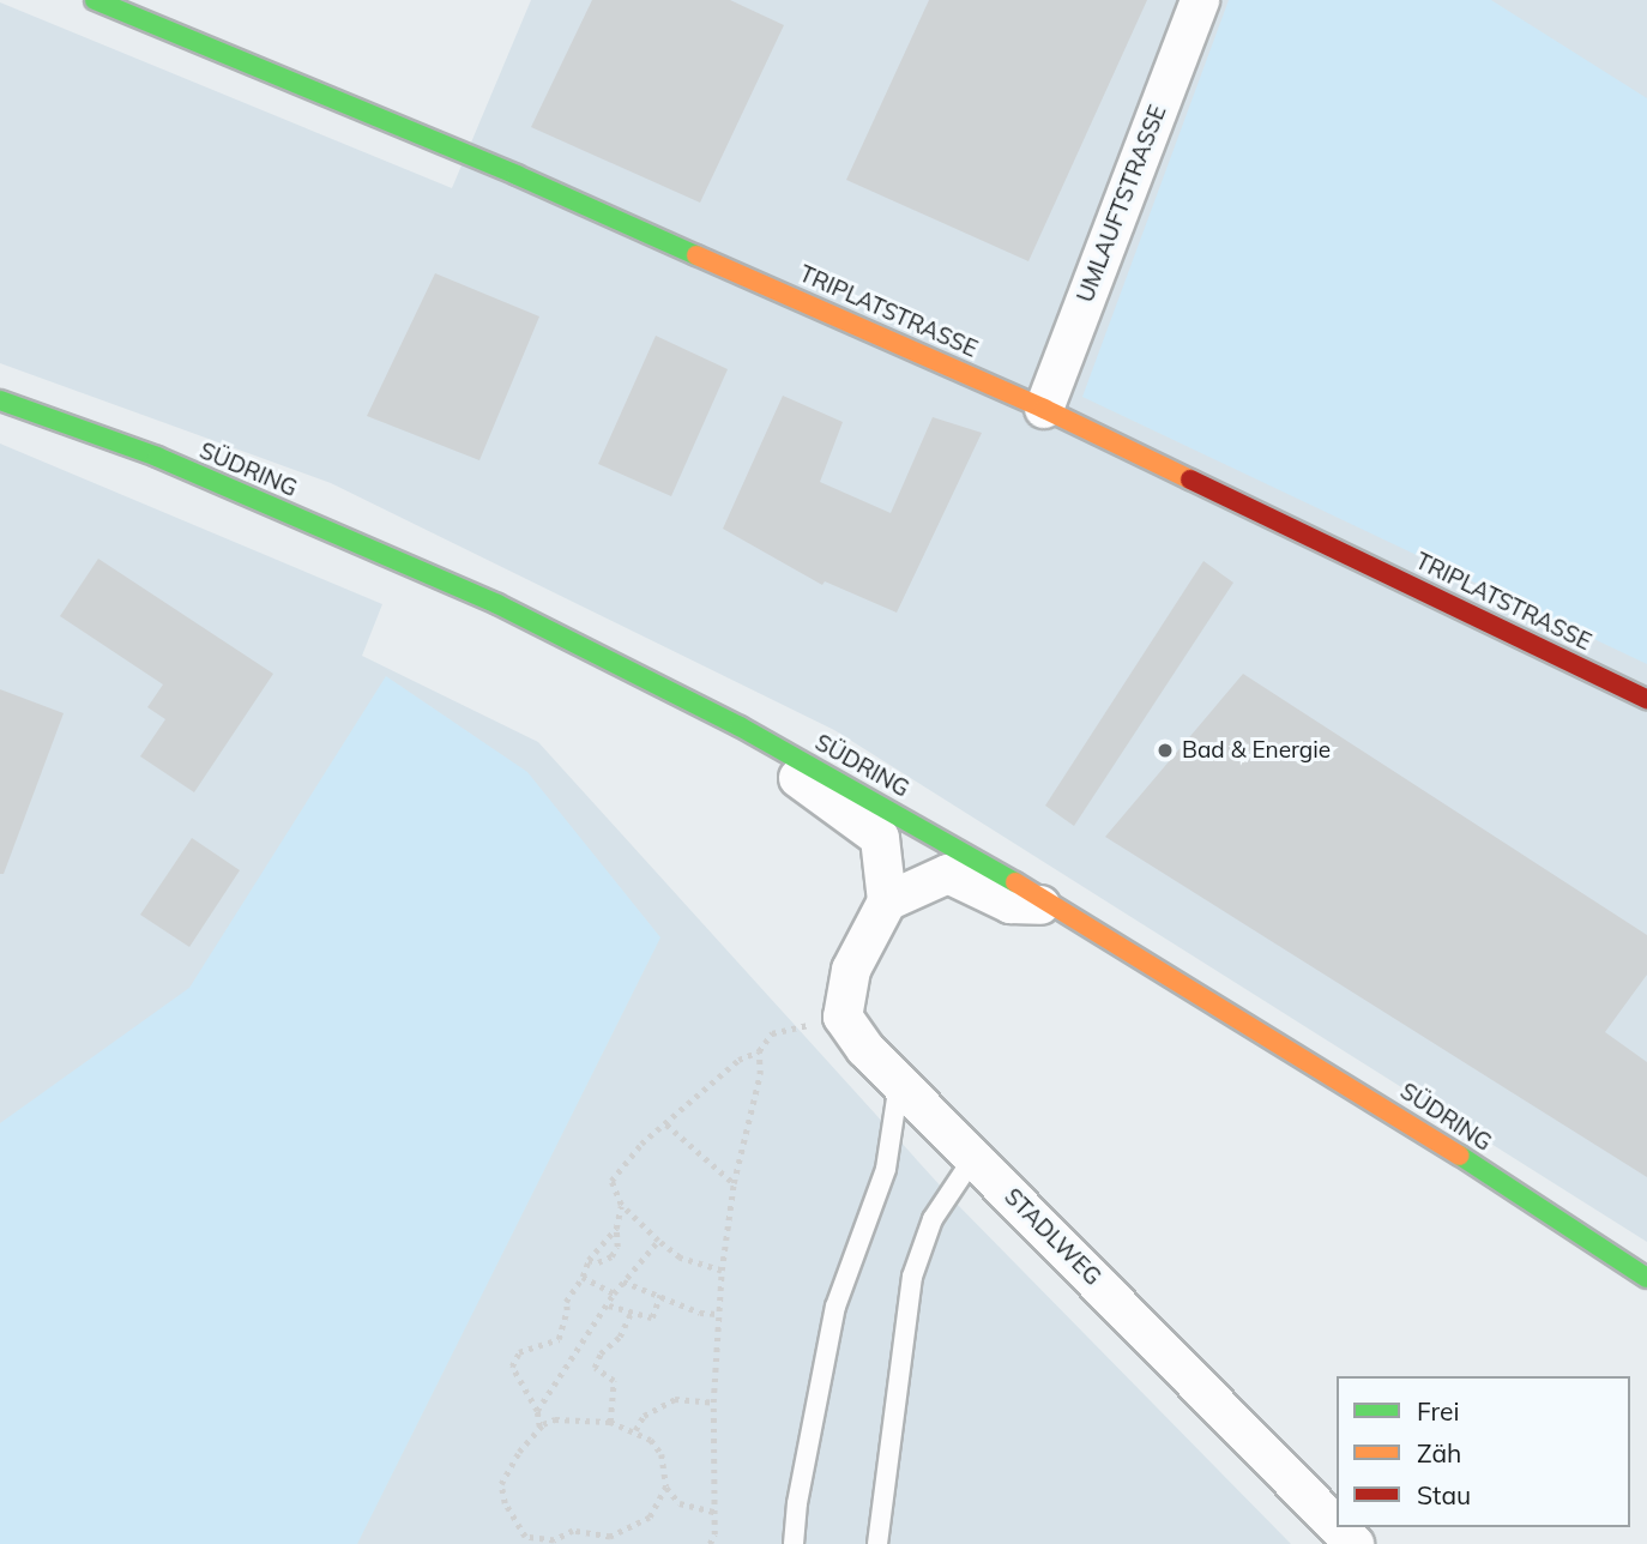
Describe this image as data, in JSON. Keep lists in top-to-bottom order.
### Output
{
  "streets": {
    "main road": ["TRIPLATSTRASSE", "SÜDRING"],
    "street": ["UMLAUFTSTRASSE", "STADLWEG"]
  },
  "crossings": [
    ["UMLAUFTSTRASSE", "TRIPLATSTRASSE"]
  ],
  "places": ["Bad & Energie"],
  "legend": ["Frei", "Zäh", "Stau"]
}
